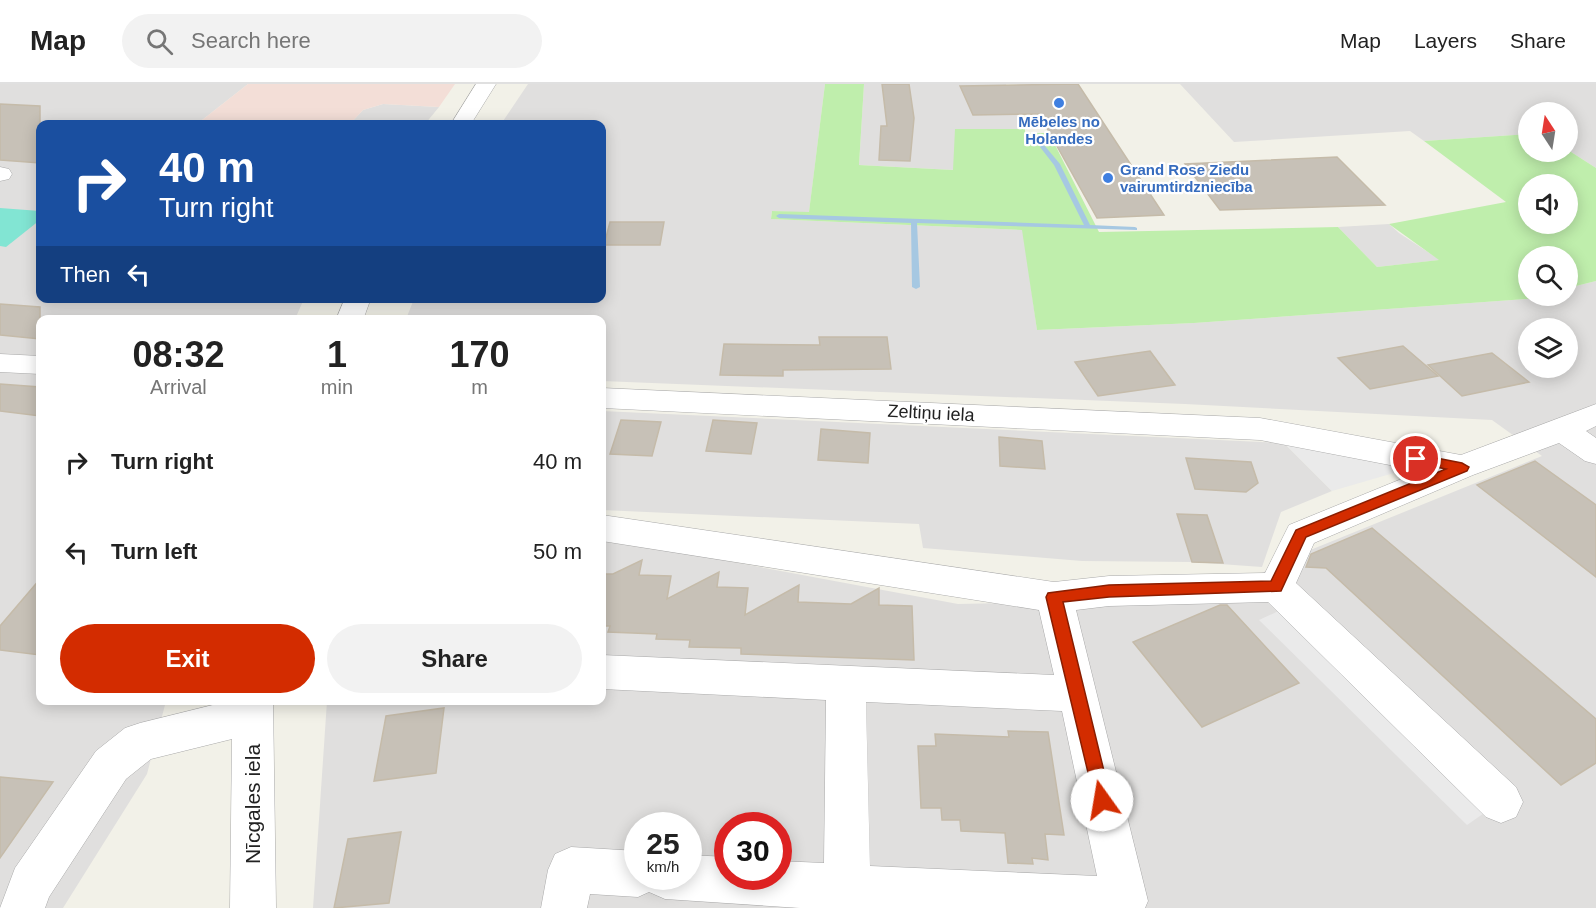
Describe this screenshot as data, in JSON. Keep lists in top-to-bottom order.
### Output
{
  "streets": {
    "street": ["Zeltiņu iela", "Nīcgales iela"]
  },
  "places": ["Mēbeles no Holandes", "Grand Rose Ziedu vairumtirdzniecība"],
  "north": "top",
  "page": {
    "header": "Map",
    "search": "Search here",
    "nav": ["Map", "Layers", "Share"],
    "turn": ["40 m", "Turn right"],
    "then": "Then",
    "eta": [
      "08:32",
      "Arrival",
      "1",
      "min",
      "170",
      "m"
    ],
    "list": [
      {
        "name": "Turn right",
        "value": "40 m"
      },
      {
        "name": "Turn left",
        "value": "50 m"
      }
    ],
    "buttons": ["Exit", "Share"],
    "speed": "25 km/h",
    "limit": "30"
  }
}
